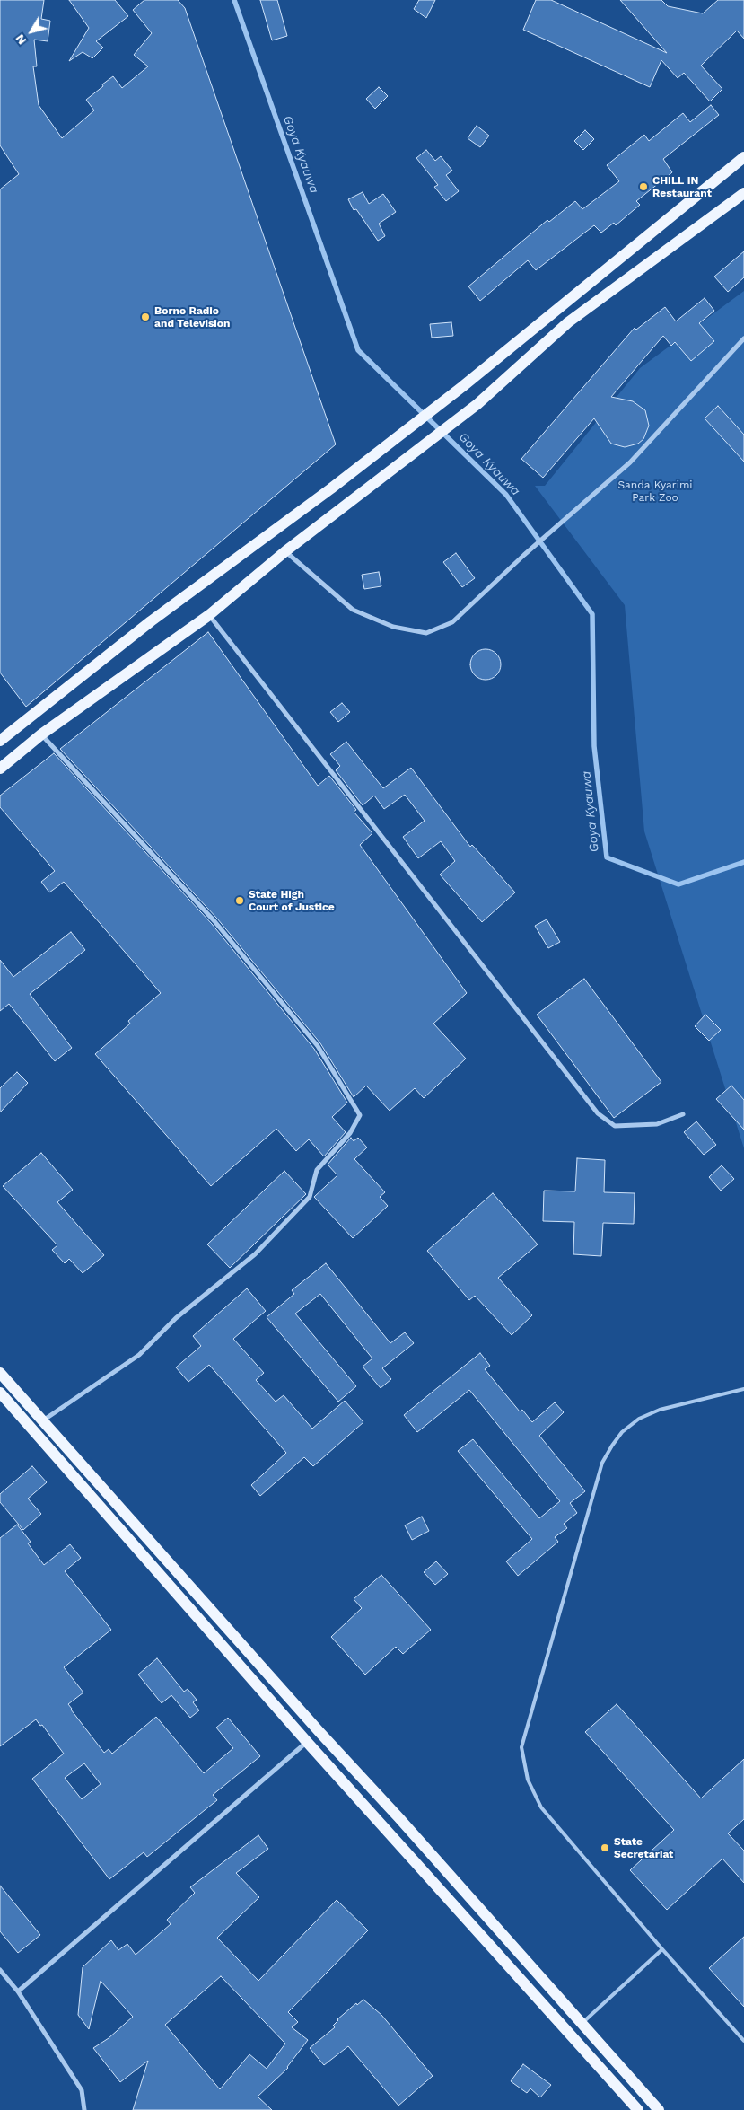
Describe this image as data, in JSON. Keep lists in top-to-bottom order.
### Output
{
  "water": ["Goya Kyauwa"],
  "parks": ["Sanda Kyarimi Park Zoo"],
  "places": [
    "CHILL IN Restaurant",
    "Borno Radio and Television",
    "State High Court of Justice",
    "State Secretariat"
  ],
  "north": "bottom left"
}
